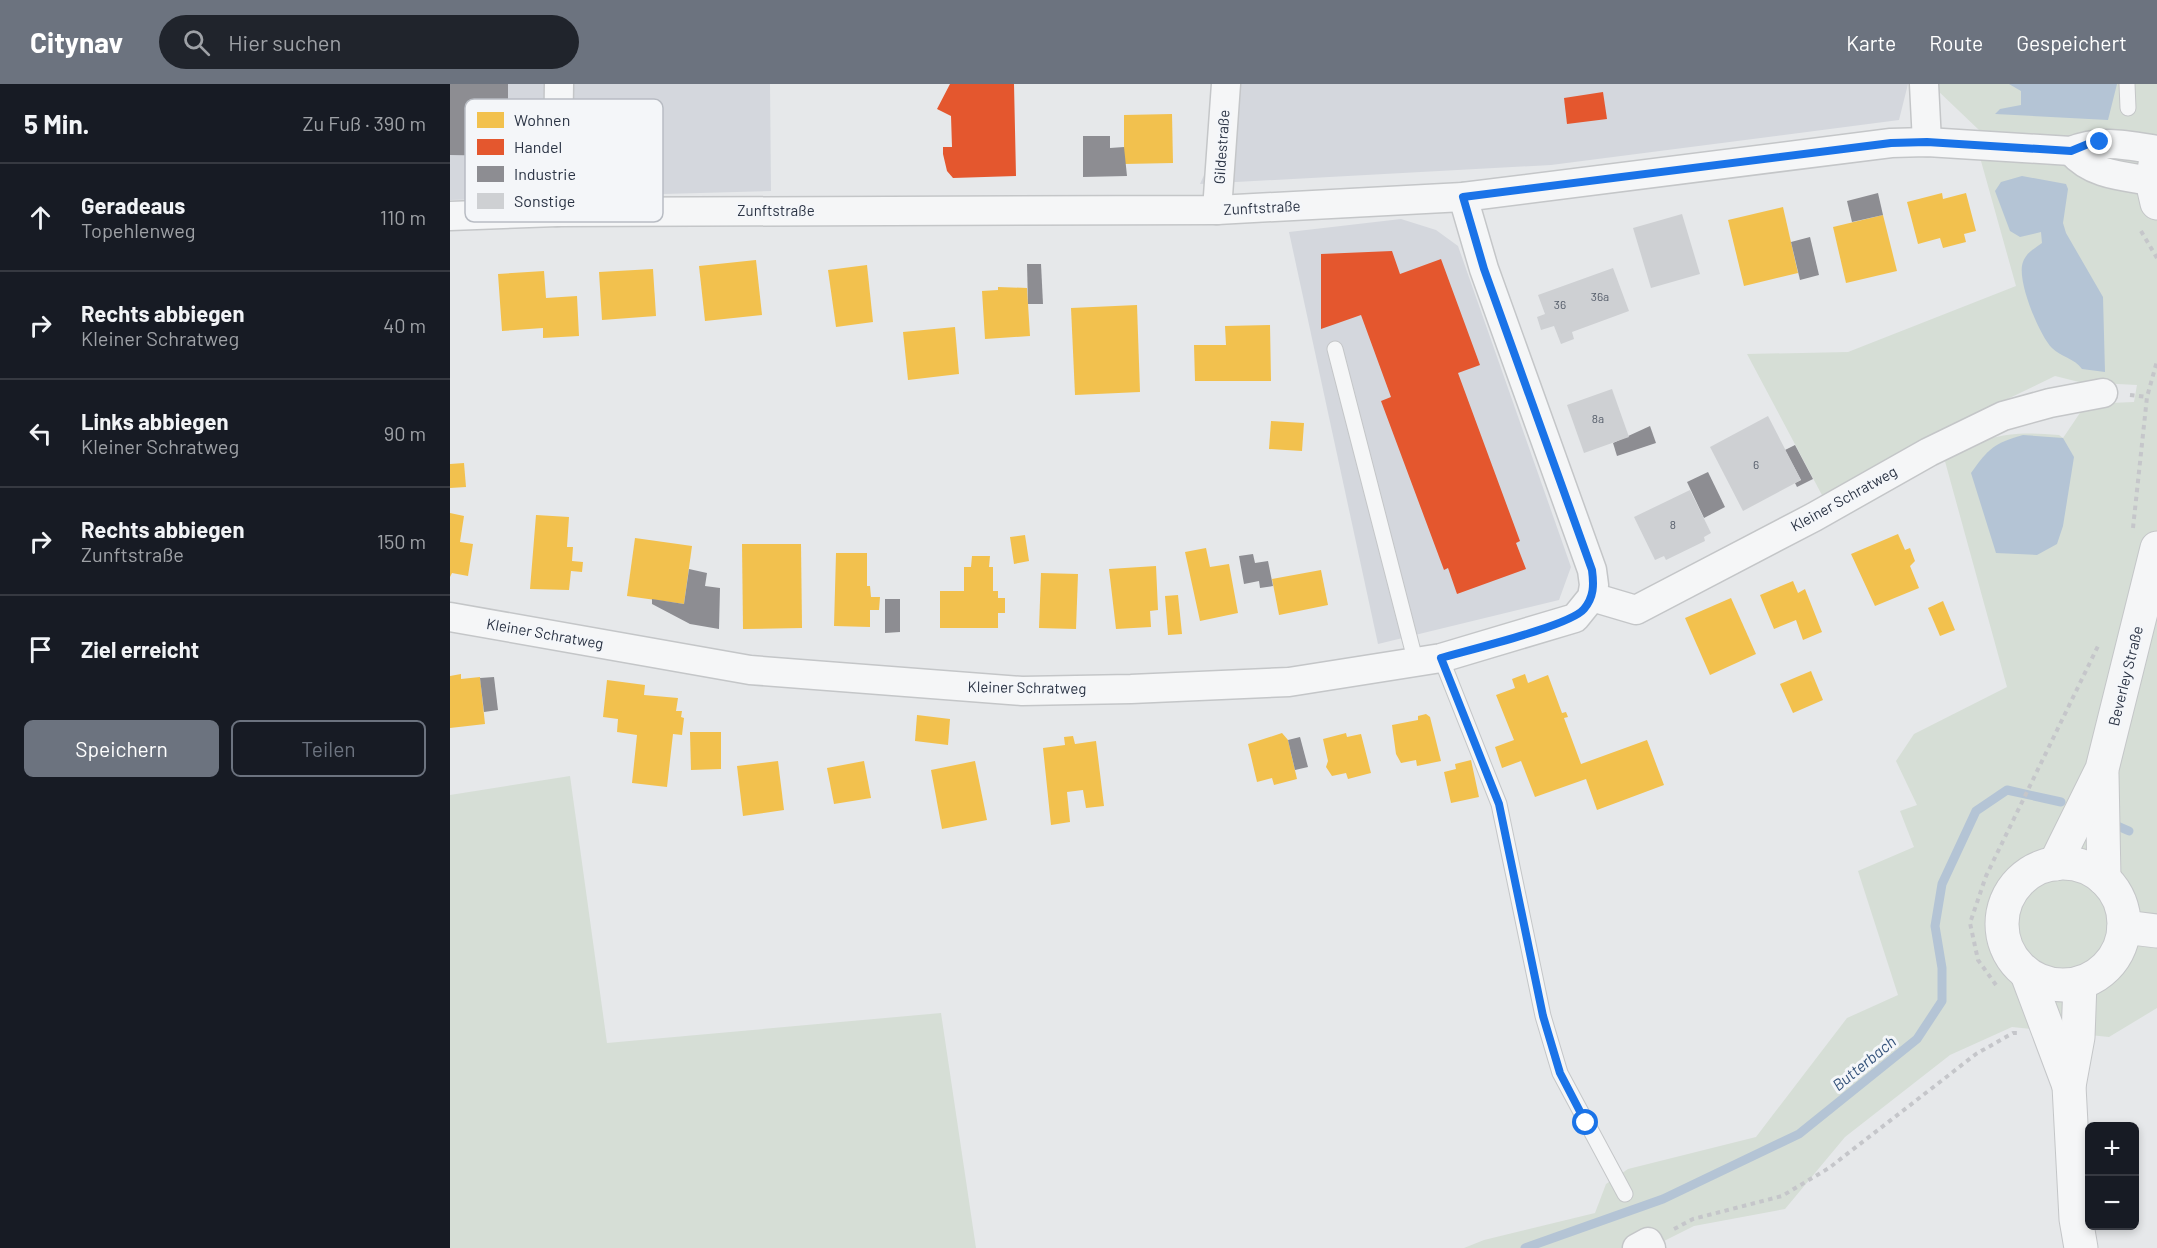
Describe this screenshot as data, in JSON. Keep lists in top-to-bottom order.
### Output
{
  "streets": {
    "street": [
      "Gildestraße",
      "Zunftstraße",
      "Kleiner Schratweg",
      "Beverley Straße"
    ]
  },
  "crossings": [
    ["Gildestraße", "Zunftstraße"]
  ],
  "water": ["Butterbach"],
  "house_numbers": [
    "36a",
    "36",
    "8a",
    "6",
    "8"
  ],
  "legend": [
    "Wohnen",
    "Handel",
    "Industrie",
    "Sonstige"
  ],
  "page": {
    "header": "Citynav",
    "search": "Hier suchen",
    "nav": ["Karte", "Route", "Gespeichert"],
    "heading": ["5 Min.", "Zu Fuß · 390 m"],
    "list": [
      ["Geradeaus", "Topehlenweg", "110 m"],
      ["Rechts abbiegen", "Kleiner Schratweg", "40 m"],
      ["Links abbiegen", "Kleiner Schratweg", "90 m"],
      ["Rechts abbiegen", "Zunftstraße", "150 m"],
      "Ziel erreicht"
    ],
    "buttons": ["Speichern", "Teilen"],
    "map_buttons": ["+", "−"]
  }
}
